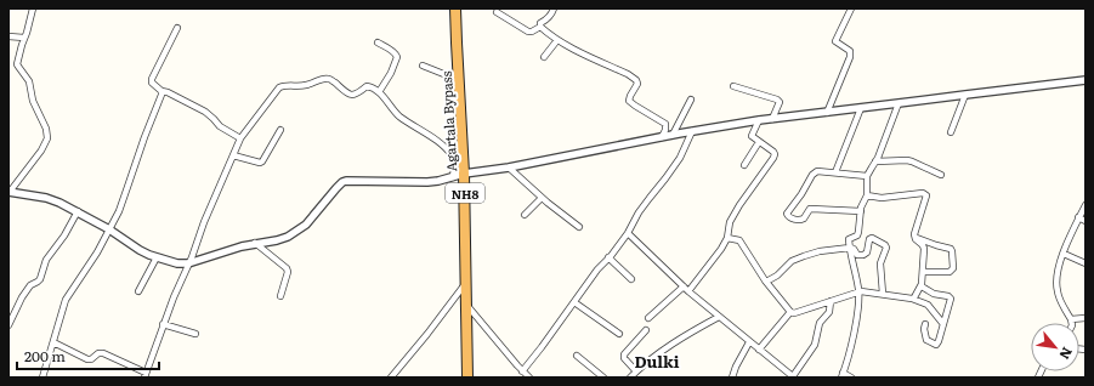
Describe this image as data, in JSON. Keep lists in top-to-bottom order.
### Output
{
  "streets": {
    "highway": ["Agartala Bypass", "NH8"]
  },
  "districts": ["Dulki"],
  "scale_bar": "200 m",
  "north": "bottom right"
}
